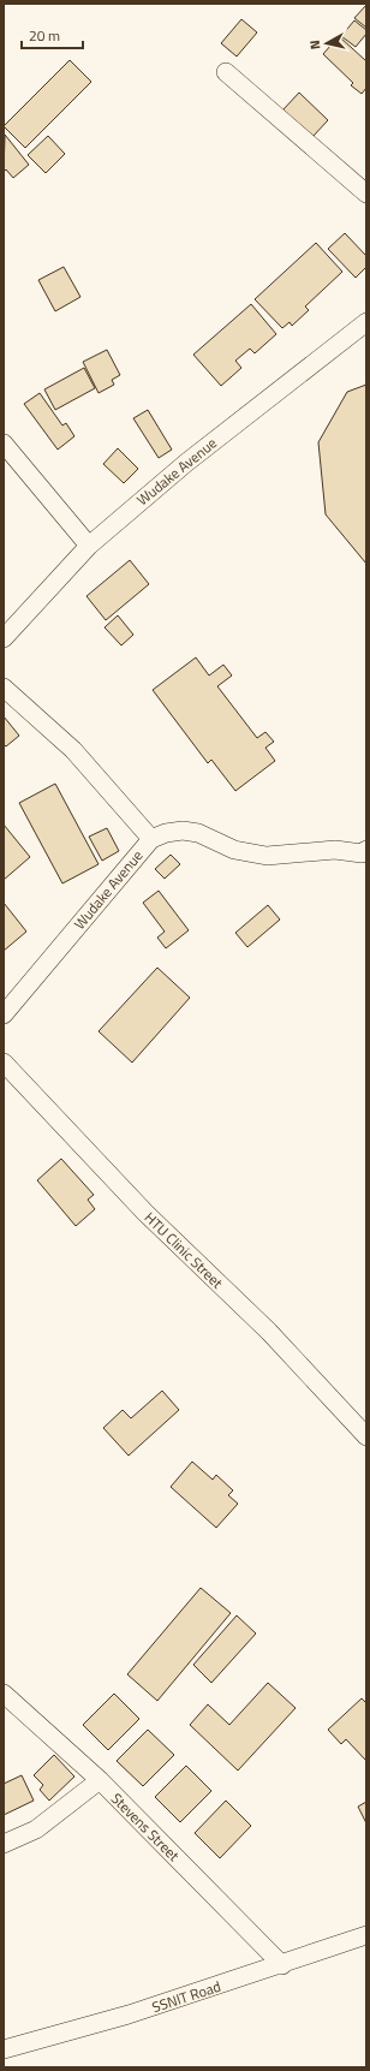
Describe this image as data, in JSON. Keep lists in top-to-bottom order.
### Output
{
  "streets": {
    "street": [
      "Wudake Avenue",
      "HTU Clinic Street",
      "Stevens Street",
      "SSNIT Road"
    ]
  },
  "crossings": [
    ["Stevens Street", "SSNIT Road"]
  ],
  "scale_bar": "20 m",
  "north": "left"
}
